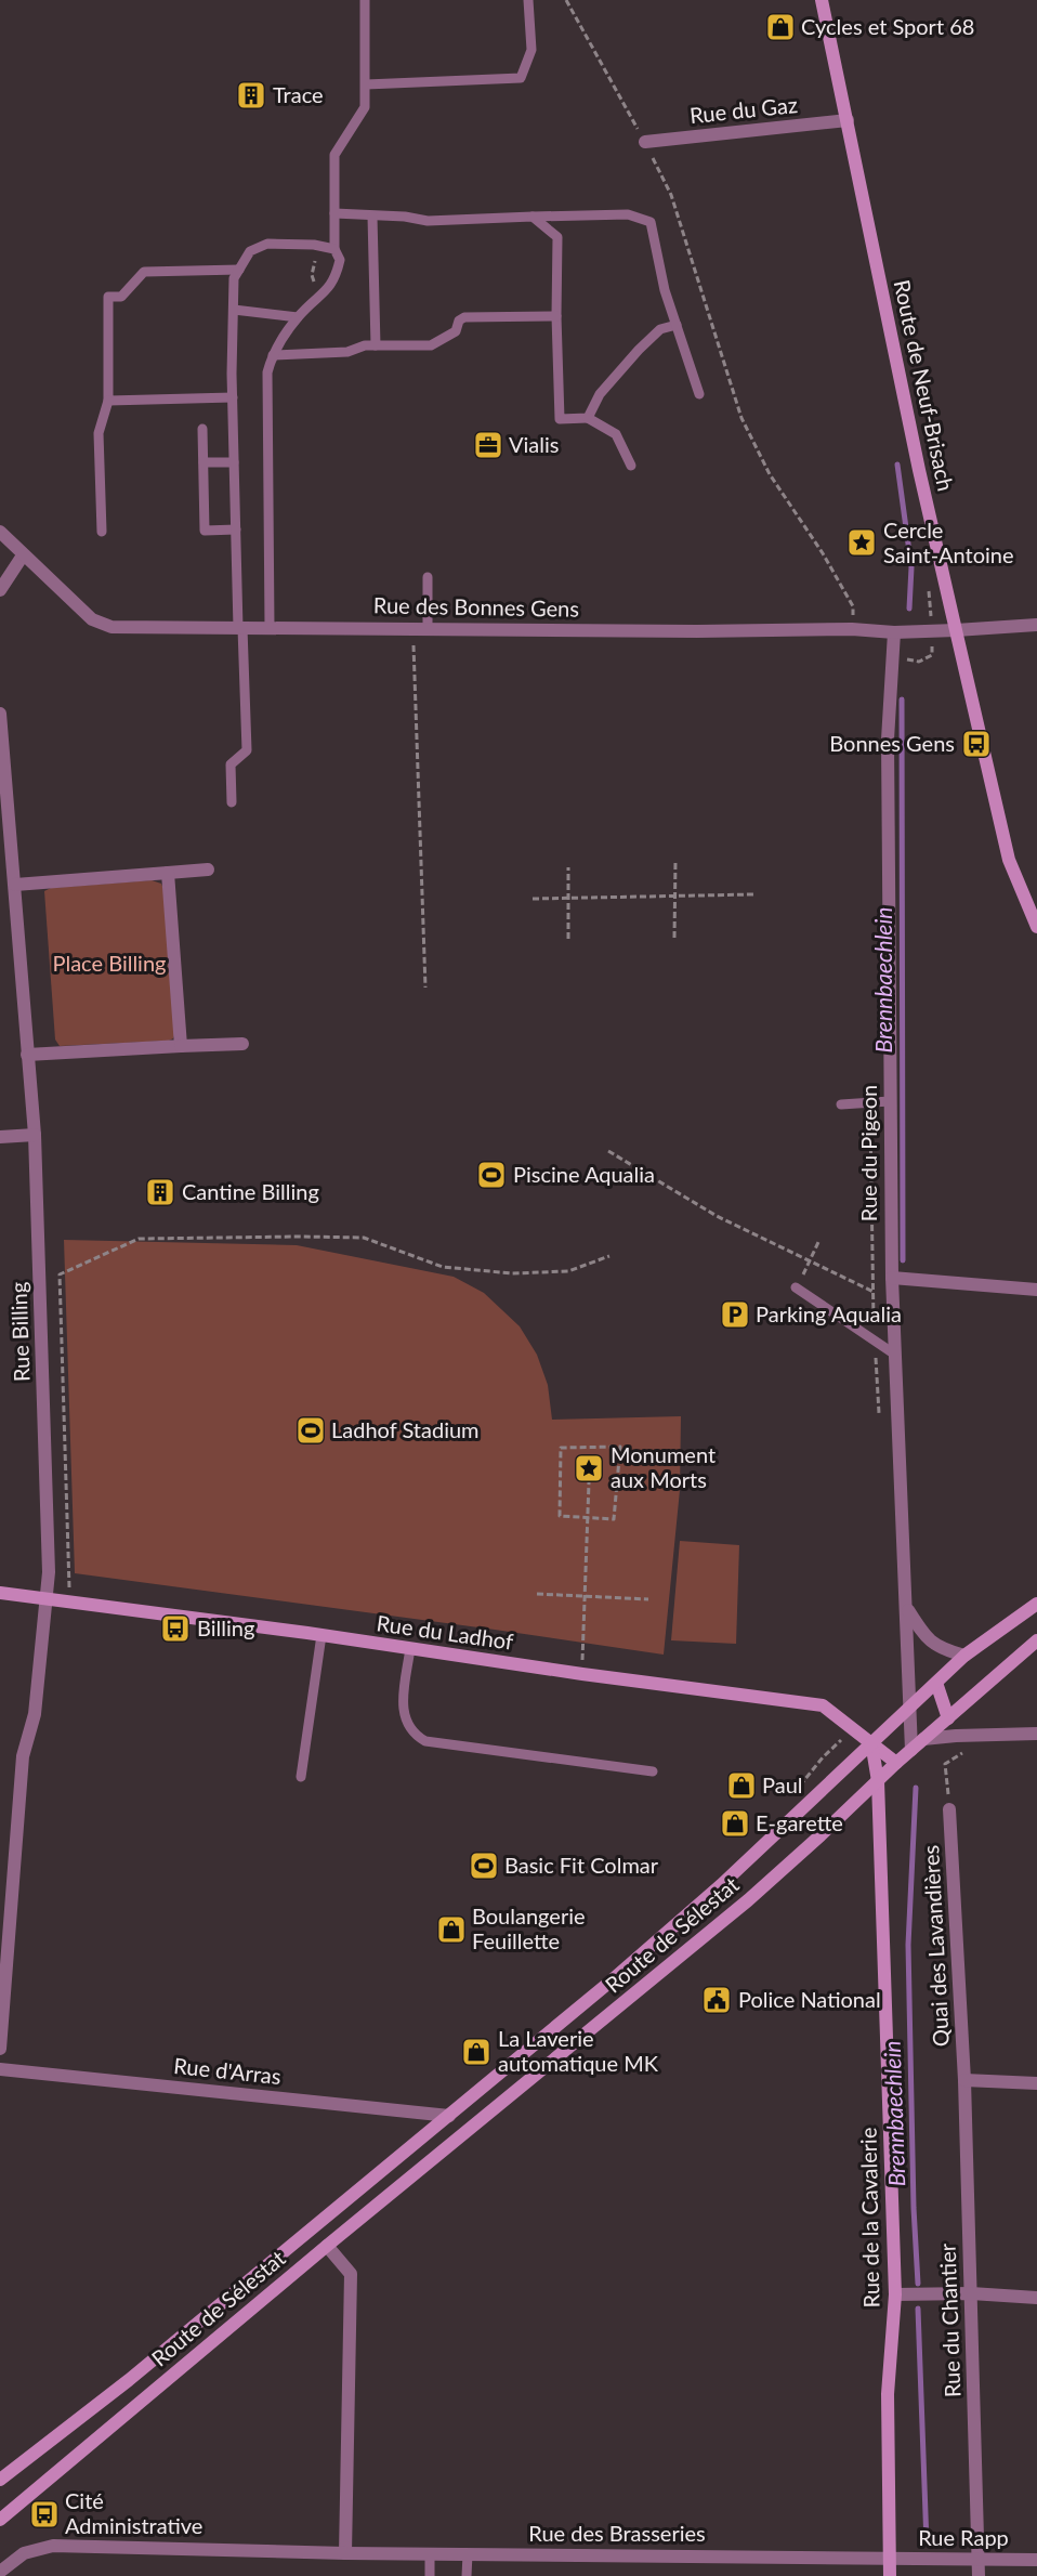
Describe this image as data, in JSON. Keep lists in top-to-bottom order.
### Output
{
  "streets": {
    "main road": [
      "Route de Neuf-Brisach",
      "Rue du Ladhof",
      "Route de Sélestat",
      "Rue de la Cavalerie"
    ],
    "street": [
      "Rue du Gaz",
      "Rue des Bonnes Gens",
      "Rue du Pigeon",
      "Rue Billing",
      "Quai des Lavandières",
      "Rue d'Arras",
      "Rue du Chantier",
      "Rue des Brasseries",
      "Rue Rapp"
    ]
  },
  "crossings": [
    ["Rue du Gaz", "Route de Neuf-Brisach"],
    ["Route de Neuf-Brisach", "Rue des Bonnes Gens"],
    ["Rue des Bonnes Gens", "Rue du Pigeon"],
    ["Rue du Pigeon", "Route de Sélestat"],
    ["Rue Billing", "Rue du Ladhof"],
    ["Rue du Ladhof", "Route de Sélestat"],
    ["Rue du Ladhof", "Rue de la Cavalerie"],
    ["Route de Sélestat", "Rue d'Arras"],
    ["Route de Sélestat", "Rue de la Cavalerie"],
    ["Quai des Lavandières", "Rue du Chantier"],
    ["Rue de la Cavalerie", "Rue des Brasseries"],
    ["Rue de la Cavalerie", "Rue Rapp"],
    ["Rue du Chantier", "Rue Rapp"],
    ["Rue des Brasseries", "Rue Rapp"]
  ],
  "water": ["Brennbaechlein"],
  "parks": ["Place Billing"],
  "places": {
    "shop": [
      "Cycles et Sport 68",
      "Paul",
      "E-garette",
      "Boulangerie Feuillette",
      "La Laverie automatique MK"
    ],
    "building": ["Trace", "Cantine Billing"],
    "office": ["Vialis"],
    "place": ["Cercle Saint-Antoine", "Monument aux Morts"],
    "bus stop": ["Bonnes Gens", "Billing", "Cité Administrative"],
    "sports": ["Piscine Aqualia", "Ladhof Stadium", "Basic Fit Colmar"],
    "parking": ["Parking Aqualia"],
    "public building": ["Police National"]
  }
}
